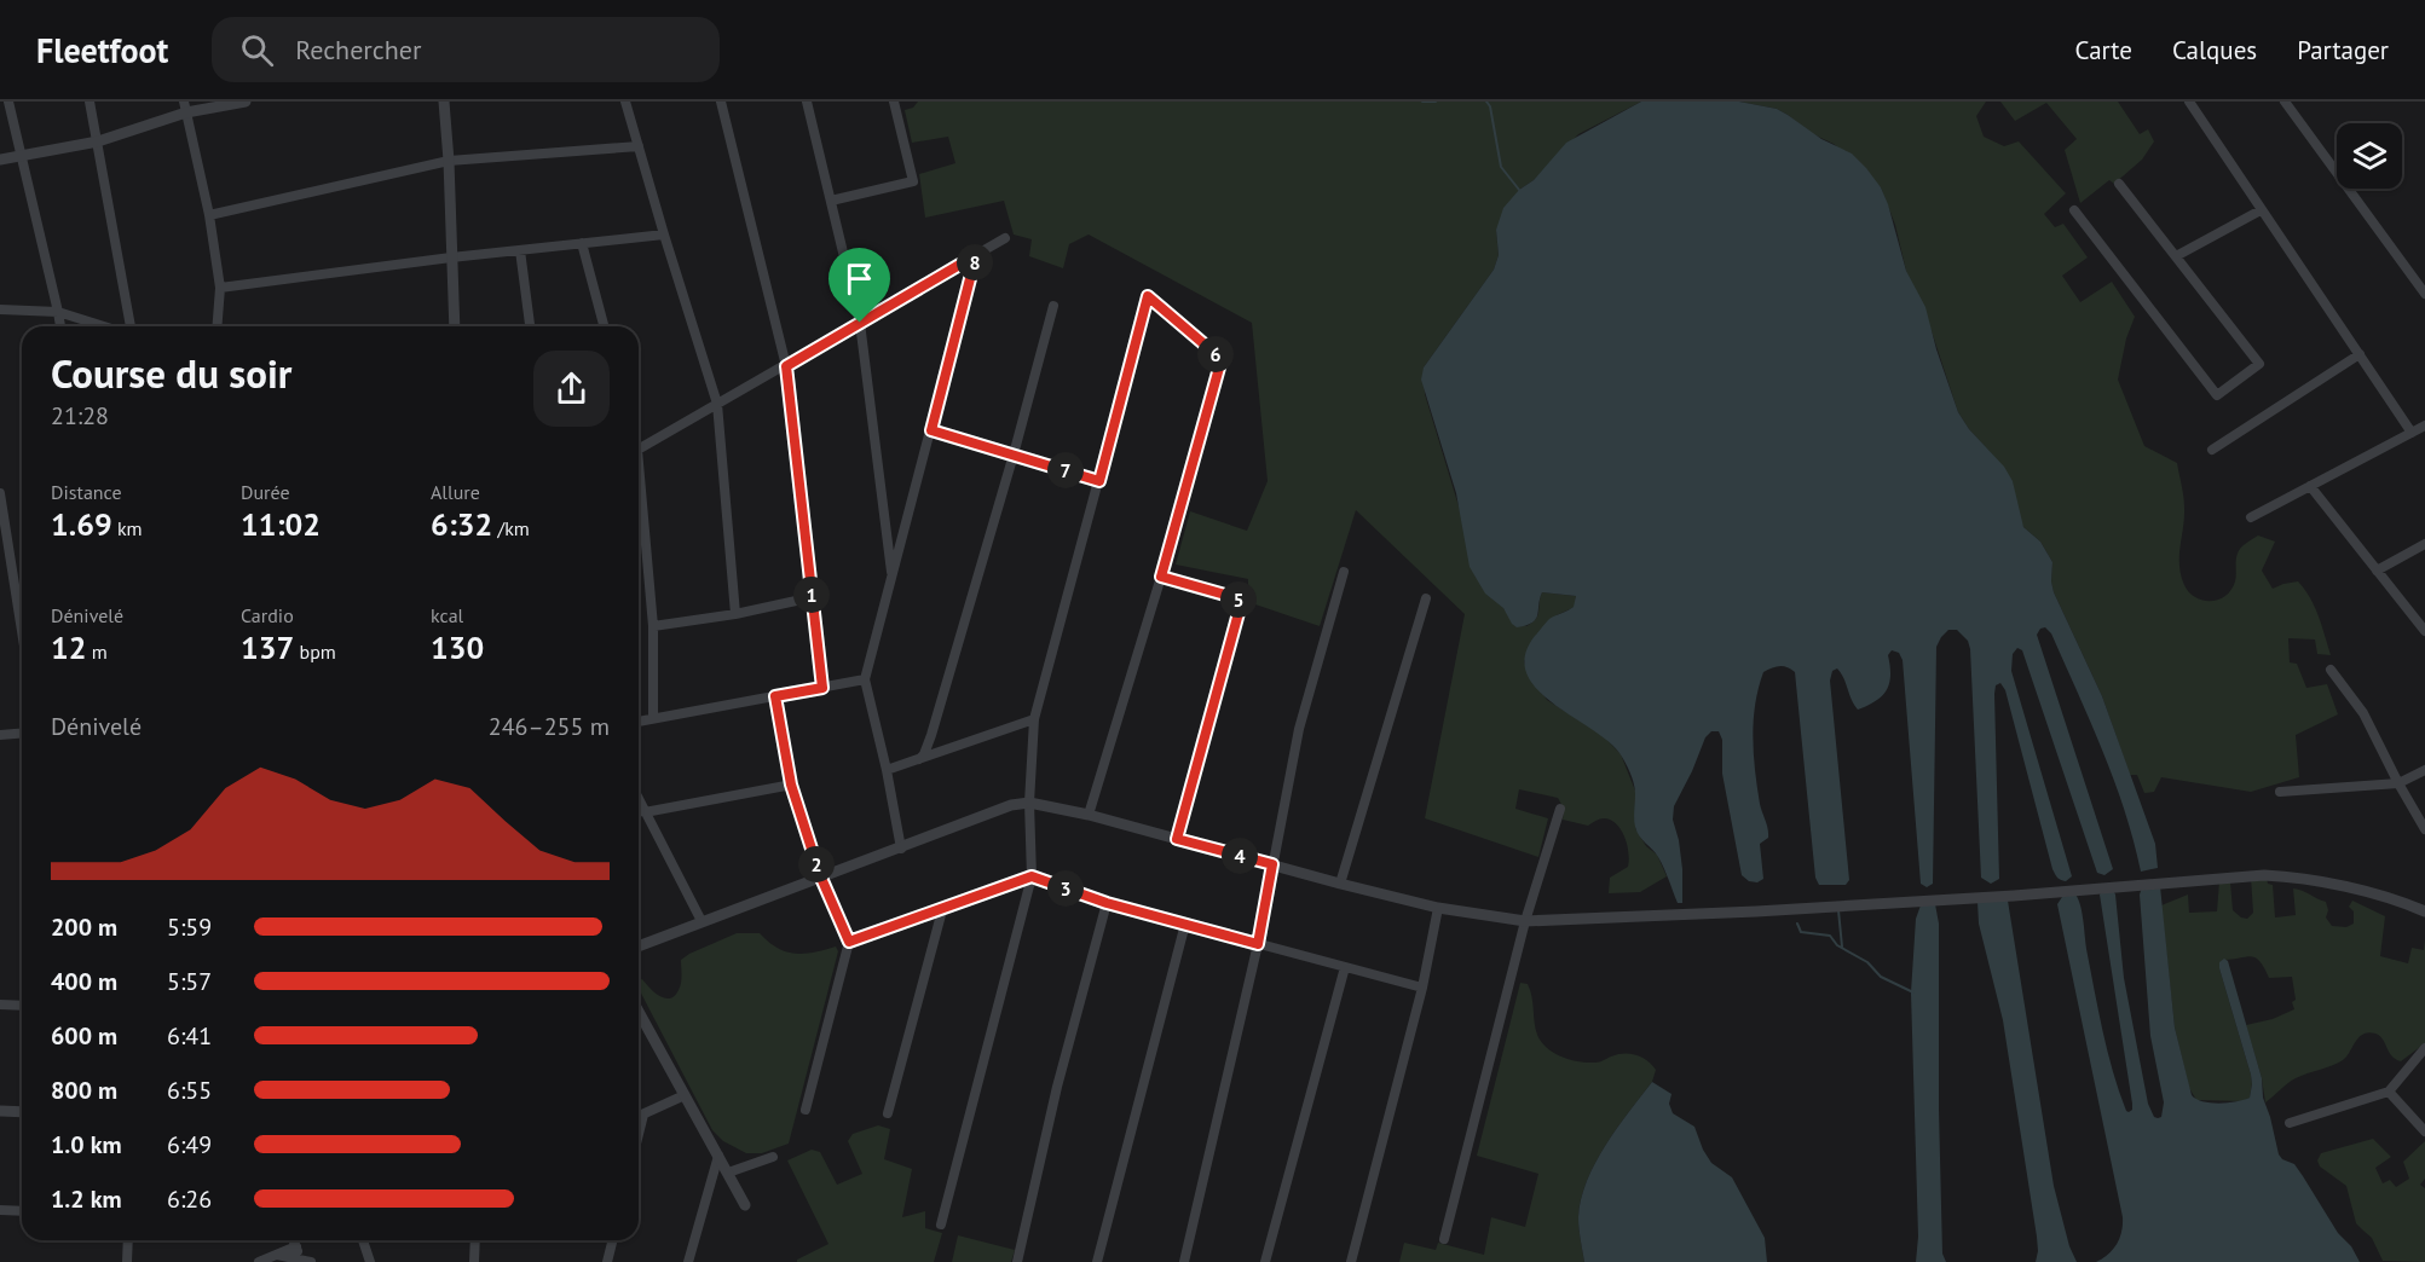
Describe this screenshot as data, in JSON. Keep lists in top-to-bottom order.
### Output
{
  "page": {
    "header": "Fleetfoot",
    "search": "Rechercher",
    "nav": ["Carte", "Calques", "Partager"],
    "pins": [
      "8",
      "6",
      "7",
      "1",
      "5",
      "4",
      "2",
      "3"
    ],
    "heading": ["Course du soir", "21:28"],
    "stats": [
      ["Distance", "1.69 km"],
      ["Durée", "11:02"],
      ["Allure", "6:32 /km"],
      ["Dénivelé", "12 m"],
      ["Cardio", "137 bpm"],
      ["kcal", "130"]
    ],
    "chart": ["Dénivelé", "246–255 m"],
    "list": [
      {
        "name": "200 m",
        "note": "5:59"
      },
      {
        "name": "400 m",
        "note": "5:57"
      },
      {
        "name": "600 m",
        "note": "6:41"
      },
      {
        "name": "800 m",
        "note": "6:55"
      },
      {
        "name": "1.0 km",
        "note": "6:49"
      },
      {
        "name": "1.2 km",
        "note": "6:26"
      }
    ]
  }
}
